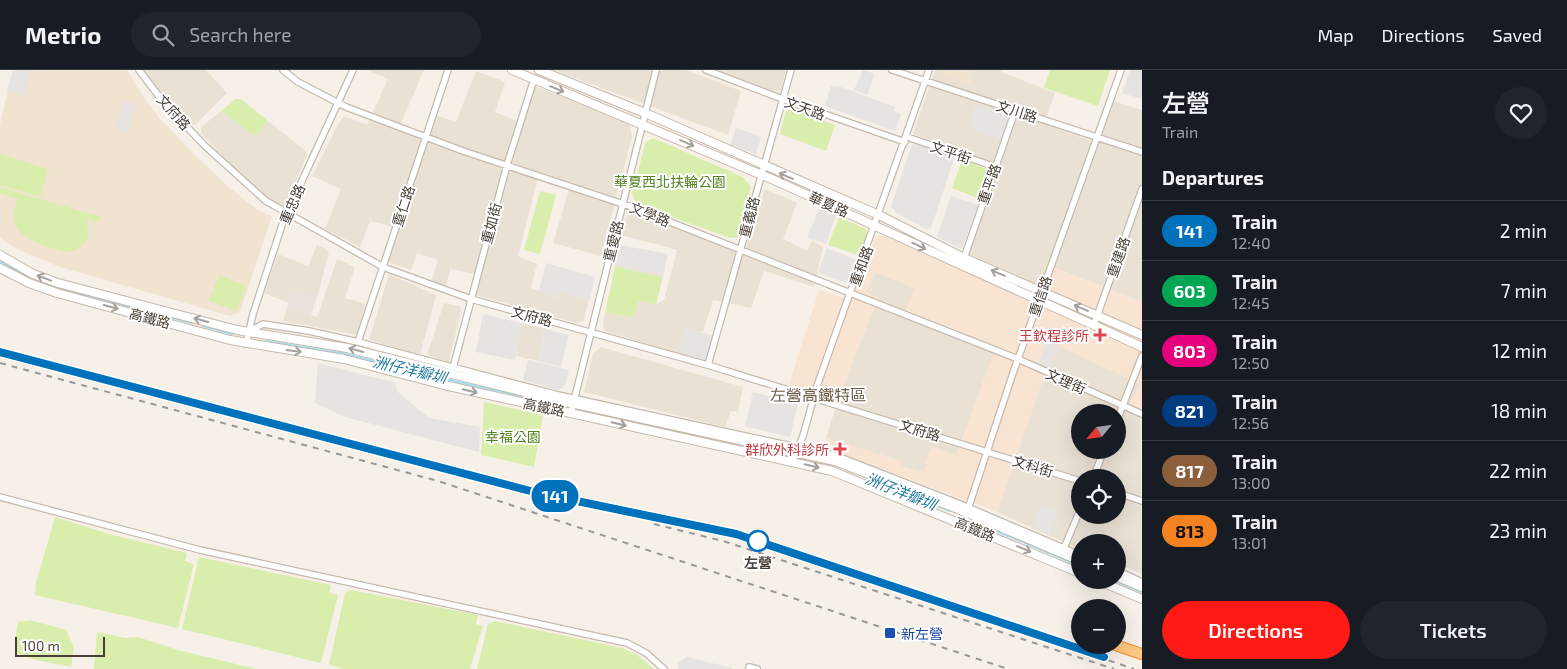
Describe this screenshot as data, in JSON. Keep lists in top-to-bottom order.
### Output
{
  "streets": {
    "street": [
      "文天路",
      "文川路",
      "文府路",
      "文平街",
      "重平路",
      "重忠路",
      "華夏路",
      "重仁路",
      "文學路",
      "重義路",
      "重如街",
      "重愛路",
      "重建路",
      "重和路",
      "重信路",
      "高鐵路",
      "文理街",
      "文科街"
    ]
  },
  "crossings": [
    ["文天路", "文平街"],
    ["文天路", "重義路"],
    ["文天路", "重和路"],
    ["文川路", "重平路"],
    ["文川路", "重和路"],
    ["文川路", "重信路"],
    ["文府路", "重忠路"],
    ["文府路", "重仁路"],
    ["文府路", "重義路"],
    ["文府路", "重如街"],
    ["文府路", "重愛路"],
    ["文府路", "重和路"],
    ["文府路", "重信路"],
    ["文府路", "文科街"],
    ["文平街", "重平路"],
    ["文平街", "重和路"],
    ["重平路", "華夏路"],
    ["重忠路", "文學路"],
    ["重忠路", "高鐵路"],
    ["華夏路", "重義路"],
    ["華夏路", "重如街"],
    ["華夏路", "重愛路"],
    ["華夏路", "重建路"],
    ["華夏路", "重和路"],
    ["華夏路", "重信路"],
    ["重仁路", "文學路"],
    ["重仁路", "高鐵路"],
    ["文學路", "重義路"],
    ["文學路", "重如街"],
    ["文學路", "重愛路"],
    ["文學路", "重和路"],
    ["文學路", "重信路"],
    ["文學路", "文理街"],
    ["重如街", "高鐵路"],
    ["重愛路", "高鐵路"],
    ["重和路", "高鐵路"],
    ["重信路", "高鐵路"],
    ["重信路", "文理街"],
    ["重信路", "文科街"]
  ],
  "districts": ["左營高鐵特區"],
  "water": ["洲仔洋瓣圳"],
  "parks": ["華夏西北扶輪公園", "幸福公園"],
  "places": {
    "health": ["王欽程診所", "群欣外科診所"],
    "other": ["左營"],
    "transit": ["新左營"]
  },
  "scale_bar": "100 m",
  "north": "bottom left",
  "page": {
    "header": "Metrio",
    "search": "Search here",
    "nav": ["Map", "Directions", "Saved"],
    "on_map": "141",
    "heading": [
      ["左營", "Train"],
      "Departures"
    ],
    "list": [
      {
        "mark": "141",
        "name": "Train",
        "note": "12:40",
        "value": "2 min"
      },
      {
        "mark": "603",
        "name": "Train",
        "note": "12:45",
        "value": "7 min"
      },
      {
        "mark": "803",
        "name": "Train",
        "note": "12:50",
        "value": "12 min"
      },
      {
        "mark": "821",
        "name": "Train",
        "note": "12:56",
        "value": "18 min"
      },
      {
        "mark": "817",
        "name": "Train",
        "note": "13:00",
        "value": "22 min"
      },
      {
        "mark": "813",
        "name": "Train",
        "note": "13:01",
        "value": "23 min"
      }
    ],
    "map_buttons": ["+", "−"],
    "buttons": ["Directions", "Tickets"],
    "scale": "100 m"
  }
}
